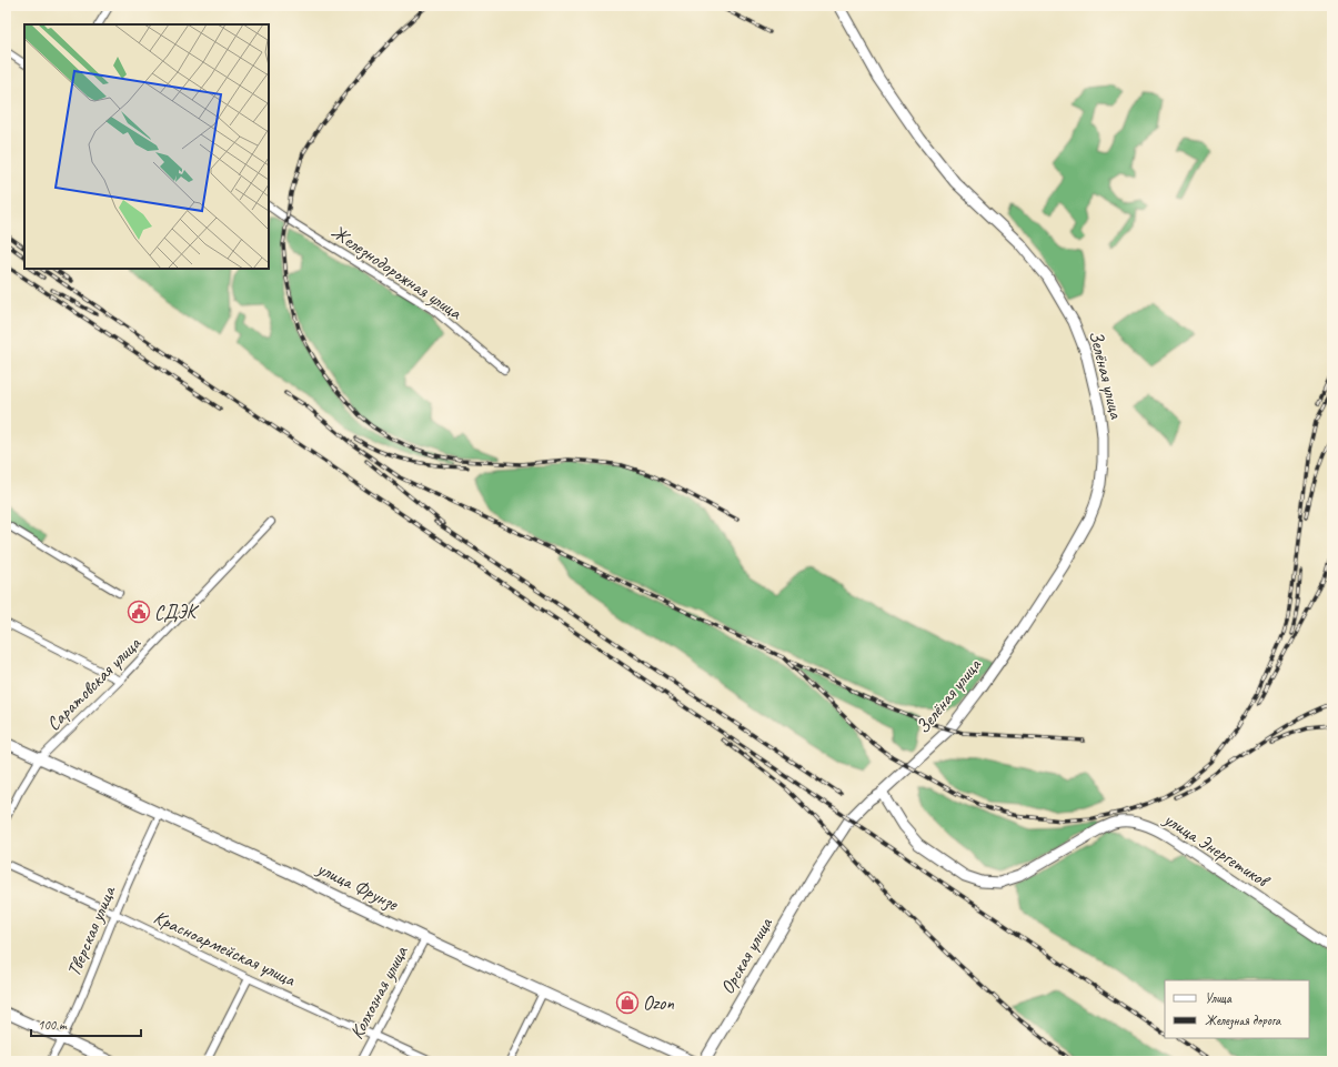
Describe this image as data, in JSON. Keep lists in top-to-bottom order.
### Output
{
  "streets": {
    "street": [
      "Железнодорожная улица",
      "Зелёная улица",
      "Саратовская улица",
      "улица Энергетиков",
      "улица Фрунзе",
      "Тверская улица",
      "Красноармейская улица",
      "Орская улица",
      "Колхозная улица"
    ]
  },
  "crossings": [
    ["Зелёная улица", "улица Энергетиков"],
    ["Зелёная улица", "Орская улица"],
    ["Саратовская улица", "улица Фрунзе"],
    ["улица Фрунзе", "Тверская улица"],
    ["улица Фрунзе", "Колхозная улица"],
    ["Тверская улица", "Красноармейская улица"],
    ["Красноармейская улица", "Колхозная улица"]
  ],
  "places": {
    "public building": ["СДЭК"],
    "shop": ["Ozon"]
  },
  "legend": ["Улица", "Железная дорога"],
  "scale_bar": "100 m"
}
